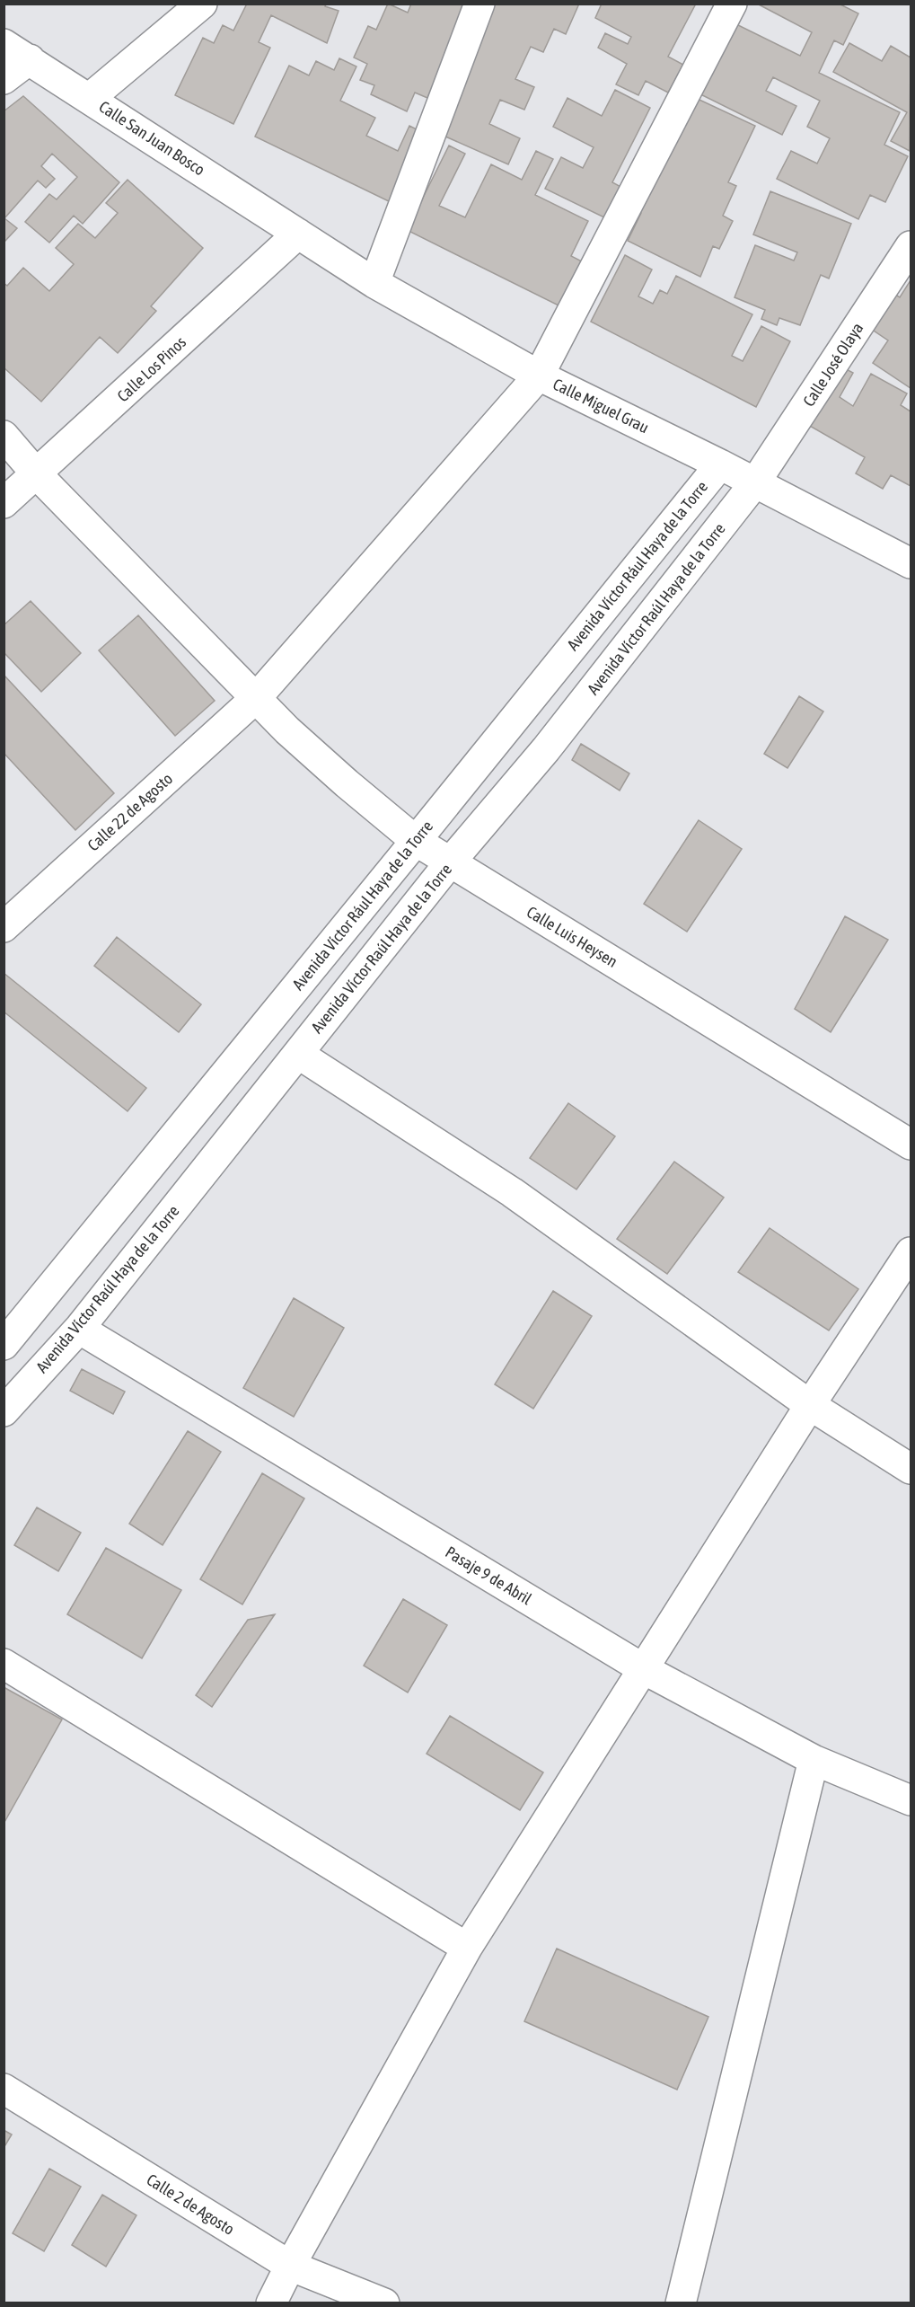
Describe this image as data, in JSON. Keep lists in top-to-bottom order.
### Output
{
  "streets": {
    "street": [
      "Calle San Juan Bosco",
      "Calle José Olaya",
      "Calle Los Pinos",
      "Calle Miguel Grau",
      "Avenida Víctor Rául Haya de la Torre",
      "Avenida Víctor Raúl Haya de la Torre",
      "Calle 22 de Agosto",
      "Calle Luis Heysen",
      "Pasaje 9 de Abril",
      "Calle 2 de Agosto"
    ]
  },
  "crossings": [
    ["Calle San Juan Bosco", "Calle Los Pinos"],
    ["Calle San Juan Bosco", "Calle Miguel Grau"],
    ["Calle José Olaya", "Calle Miguel Grau"],
    ["Calle José Olaya", "Avenida Víctor Raúl Haya de la Torre"],
    ["Calle Los Pinos", "Calle Miguel Grau"],
    ["Calle Los Pinos", "Calle Luis Heysen"],
    ["Calle Miguel Grau", "Avenida Víctor Rául Haya de la Torre"],
    ["Calle Miguel Grau", "Avenida Víctor Raúl Haya de la Torre"],
    ["Calle Miguel Grau", "Calle 22 de Agosto"],
    ["Avenida Víctor Rául Haya de la Torre", "Calle Luis Heysen"],
    ["Avenida Víctor Raúl Haya de la Torre", "Calle Luis Heysen"],
    ["Avenida Víctor Raúl Haya de la Torre", "Pasaje 9 de Abril"],
    ["Calle 22 de Agosto", "Calle Luis Heysen"]
  ]
}
